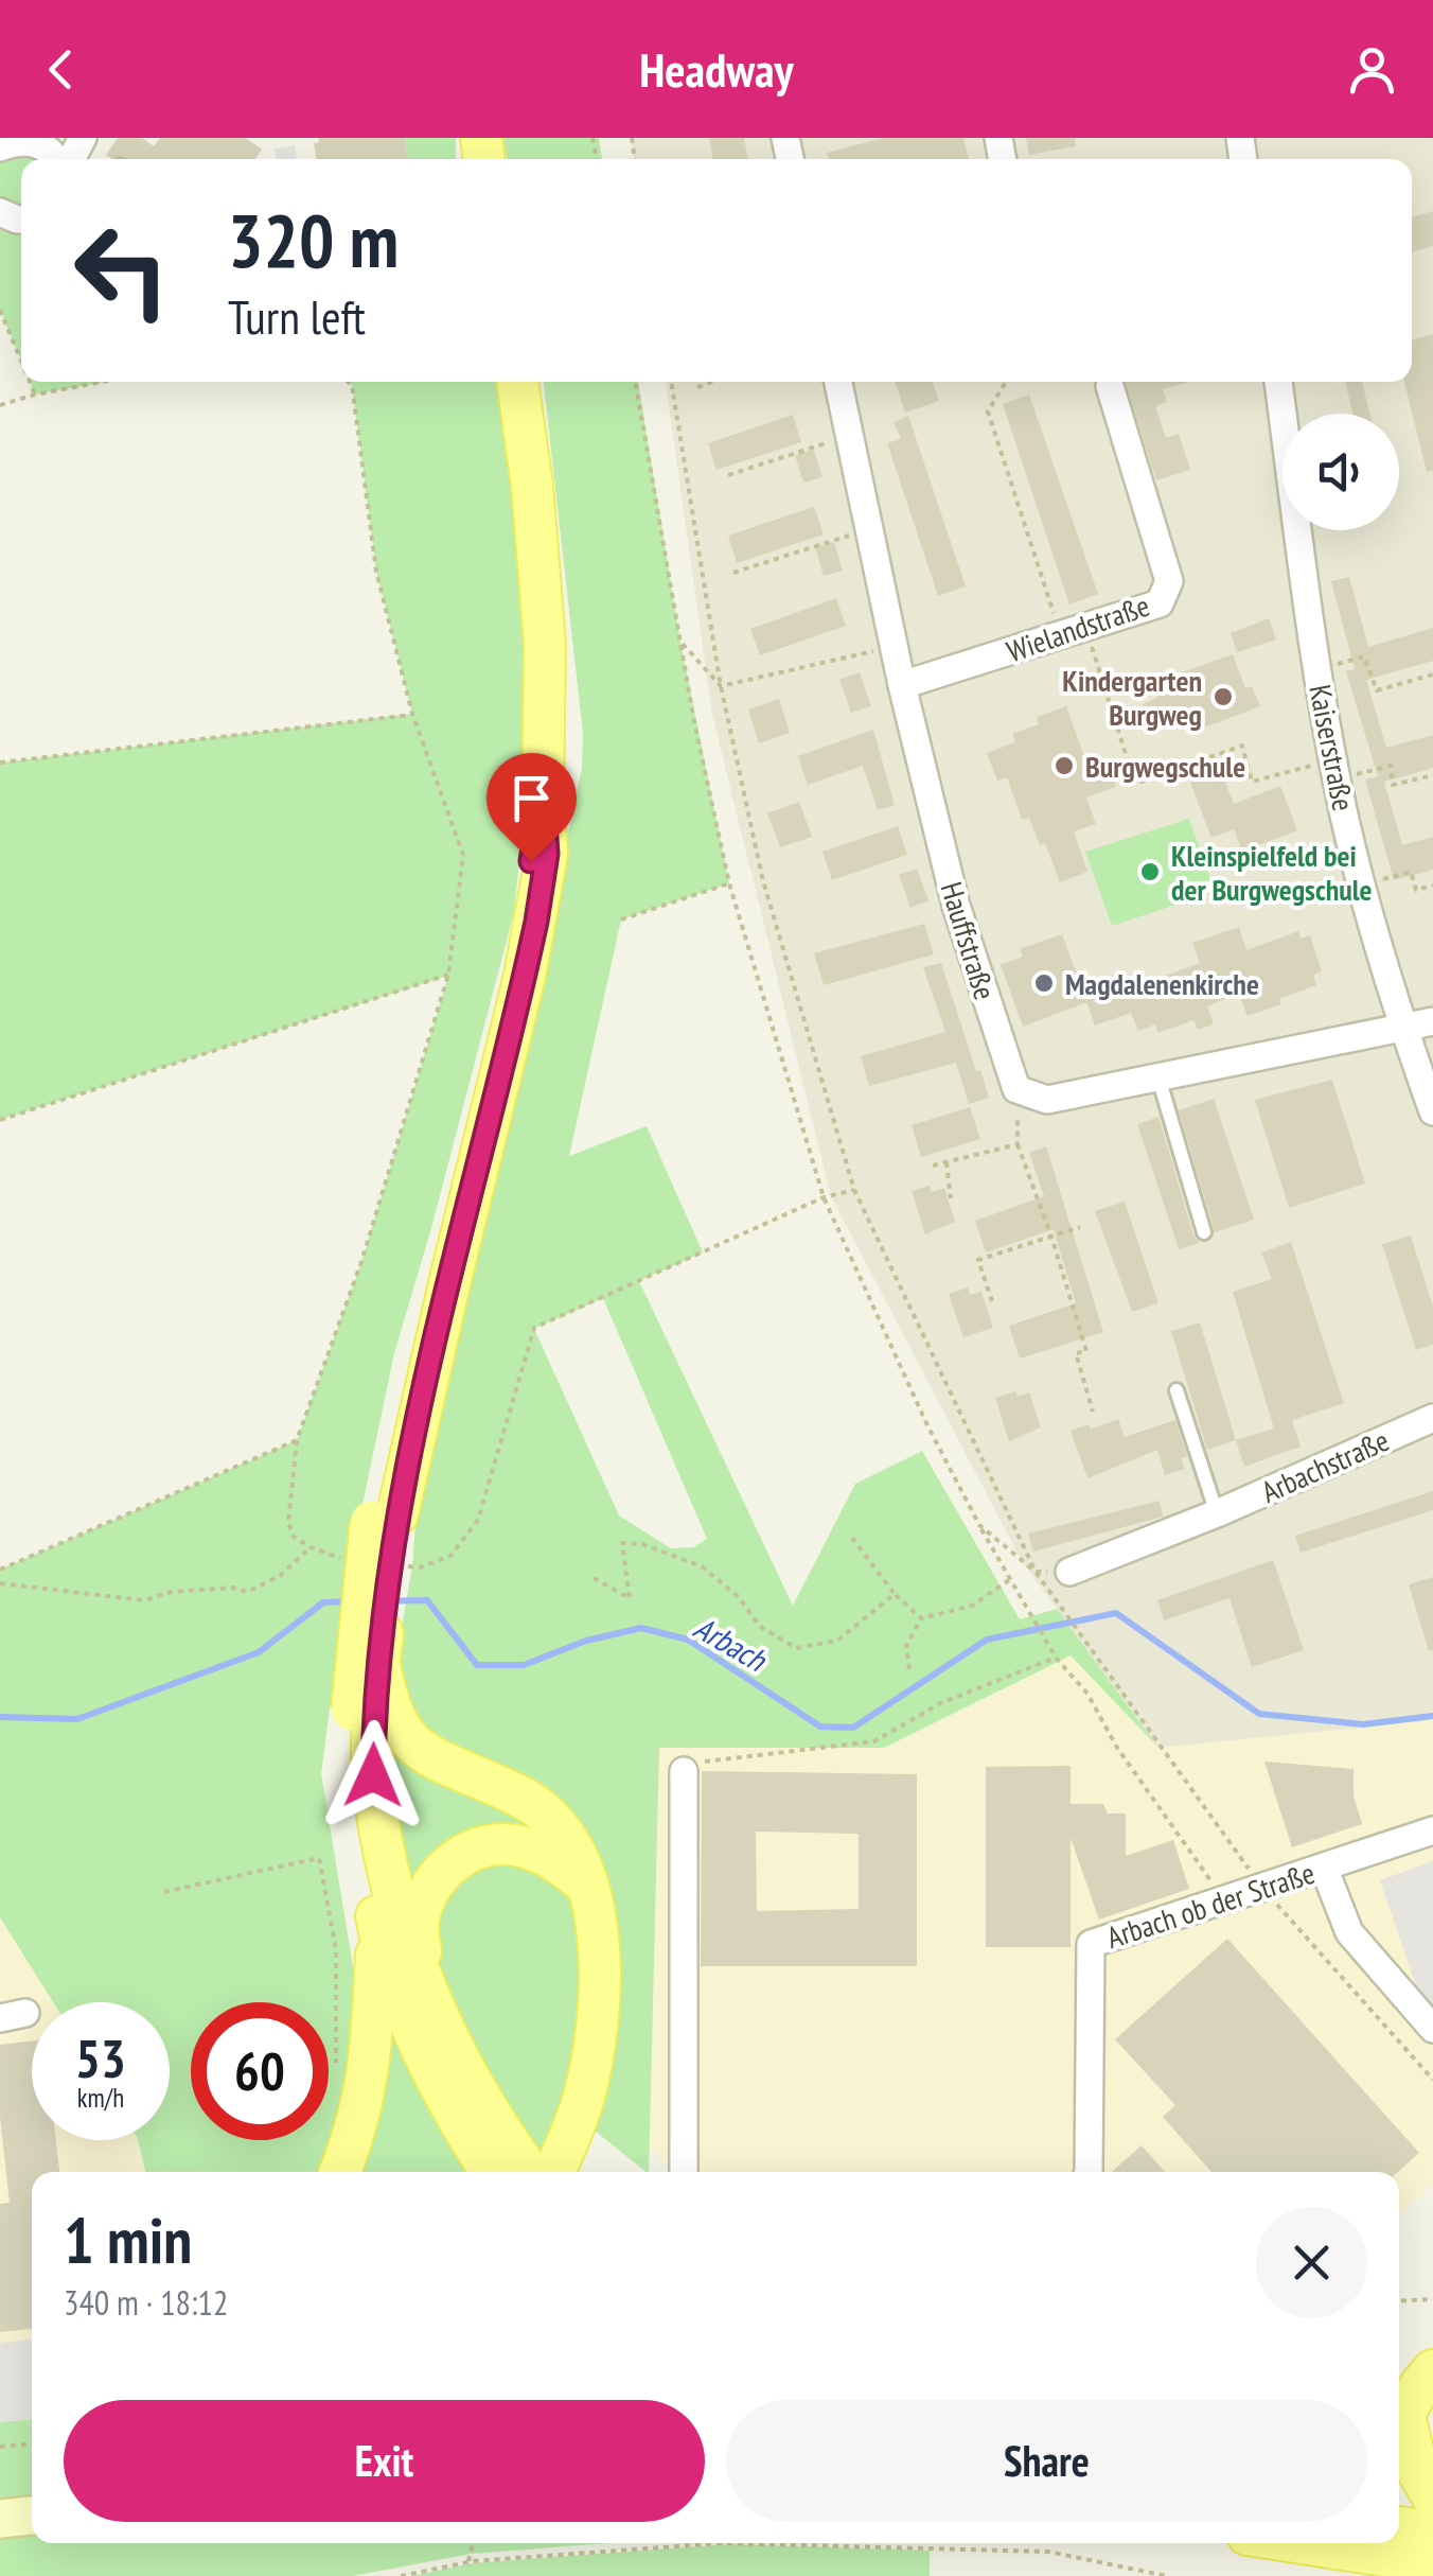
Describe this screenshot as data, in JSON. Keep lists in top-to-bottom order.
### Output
{
  "streets": {
    "street": [
      "Wielandstraße",
      "Kaiserstraße",
      "Hauffstraße",
      "Arbachstraße",
      "Arbach ob der Straße"
    ]
  },
  "crossings": [
    ["Wielandstraße", "Hauffstraße"]
  ],
  "water": ["Arbach"],
  "places": [
    "Kindergarten Burgweg",
    "Burgwegschule",
    "Kleinspielfeld bei der Burgwegschule",
    "Magdalenenkirche"
  ],
  "page": {
    "header": "Headway",
    "turn": ["320 m", "Turn left"],
    "speed": "53 km/h",
    "limit": "60",
    "heading": ["1 min", "340 m · 18:12"],
    "buttons": ["Exit", "Share"]
  }
}
